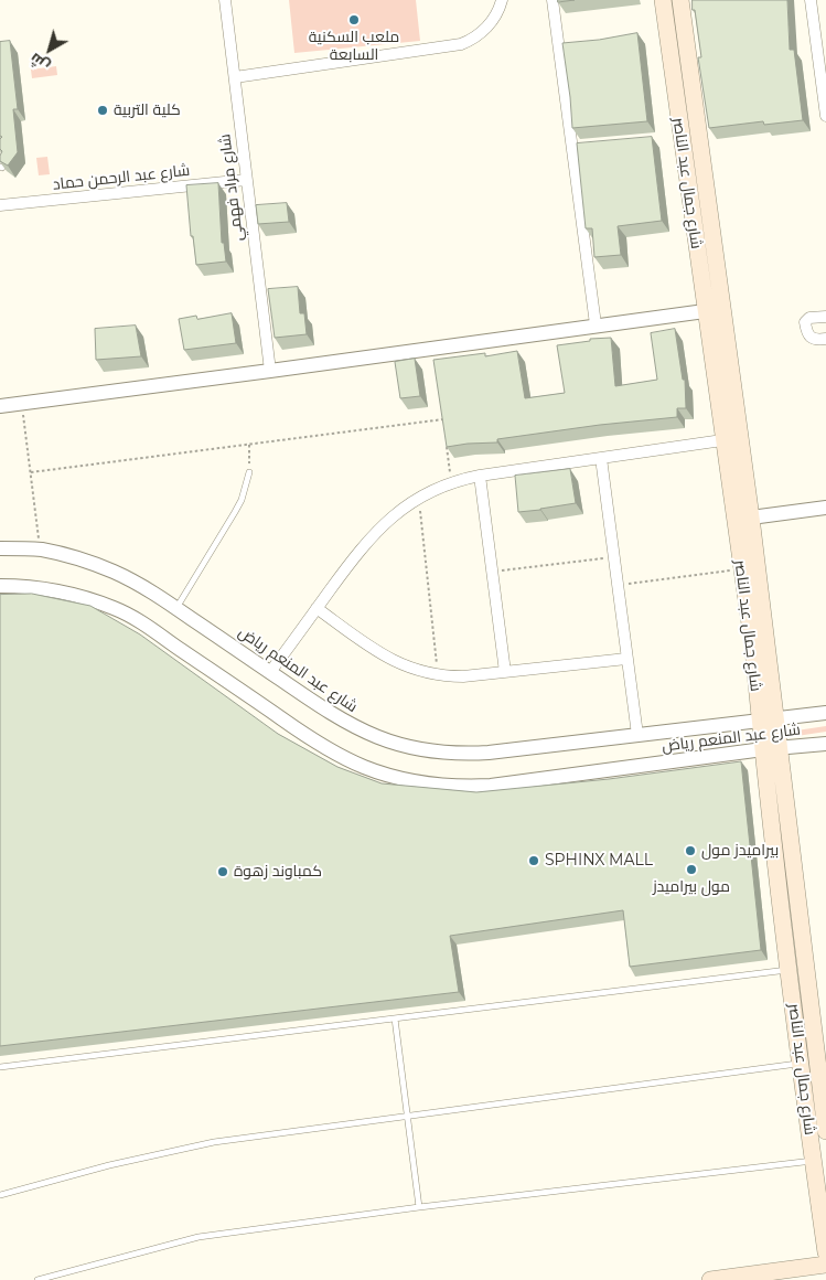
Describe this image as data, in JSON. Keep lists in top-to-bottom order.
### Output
{
  "streets": {
    "main road": ["شارع جمال عبد الناصر"],
    "street": ["شارع عبد الرحمن حماد", "شارع مراد فهمي", "شارع عبد المنعم رياض"]
  },
  "crossings": [
    ["شارع عبد الرحمن حماد", "شارع مراد فهمي"],
    ["شارع جمال عبد الناصر", "شارع عبد المنعم رياض"]
  ],
  "places": [
    "ملعب السكنية السابعة",
    "كلية التربية",
    "بيراميدز مول",
    "SPHINX MALL",
    "مول بيراميدز",
    "كمباوند زهوة"
  ],
  "north": "bottom left"
}
